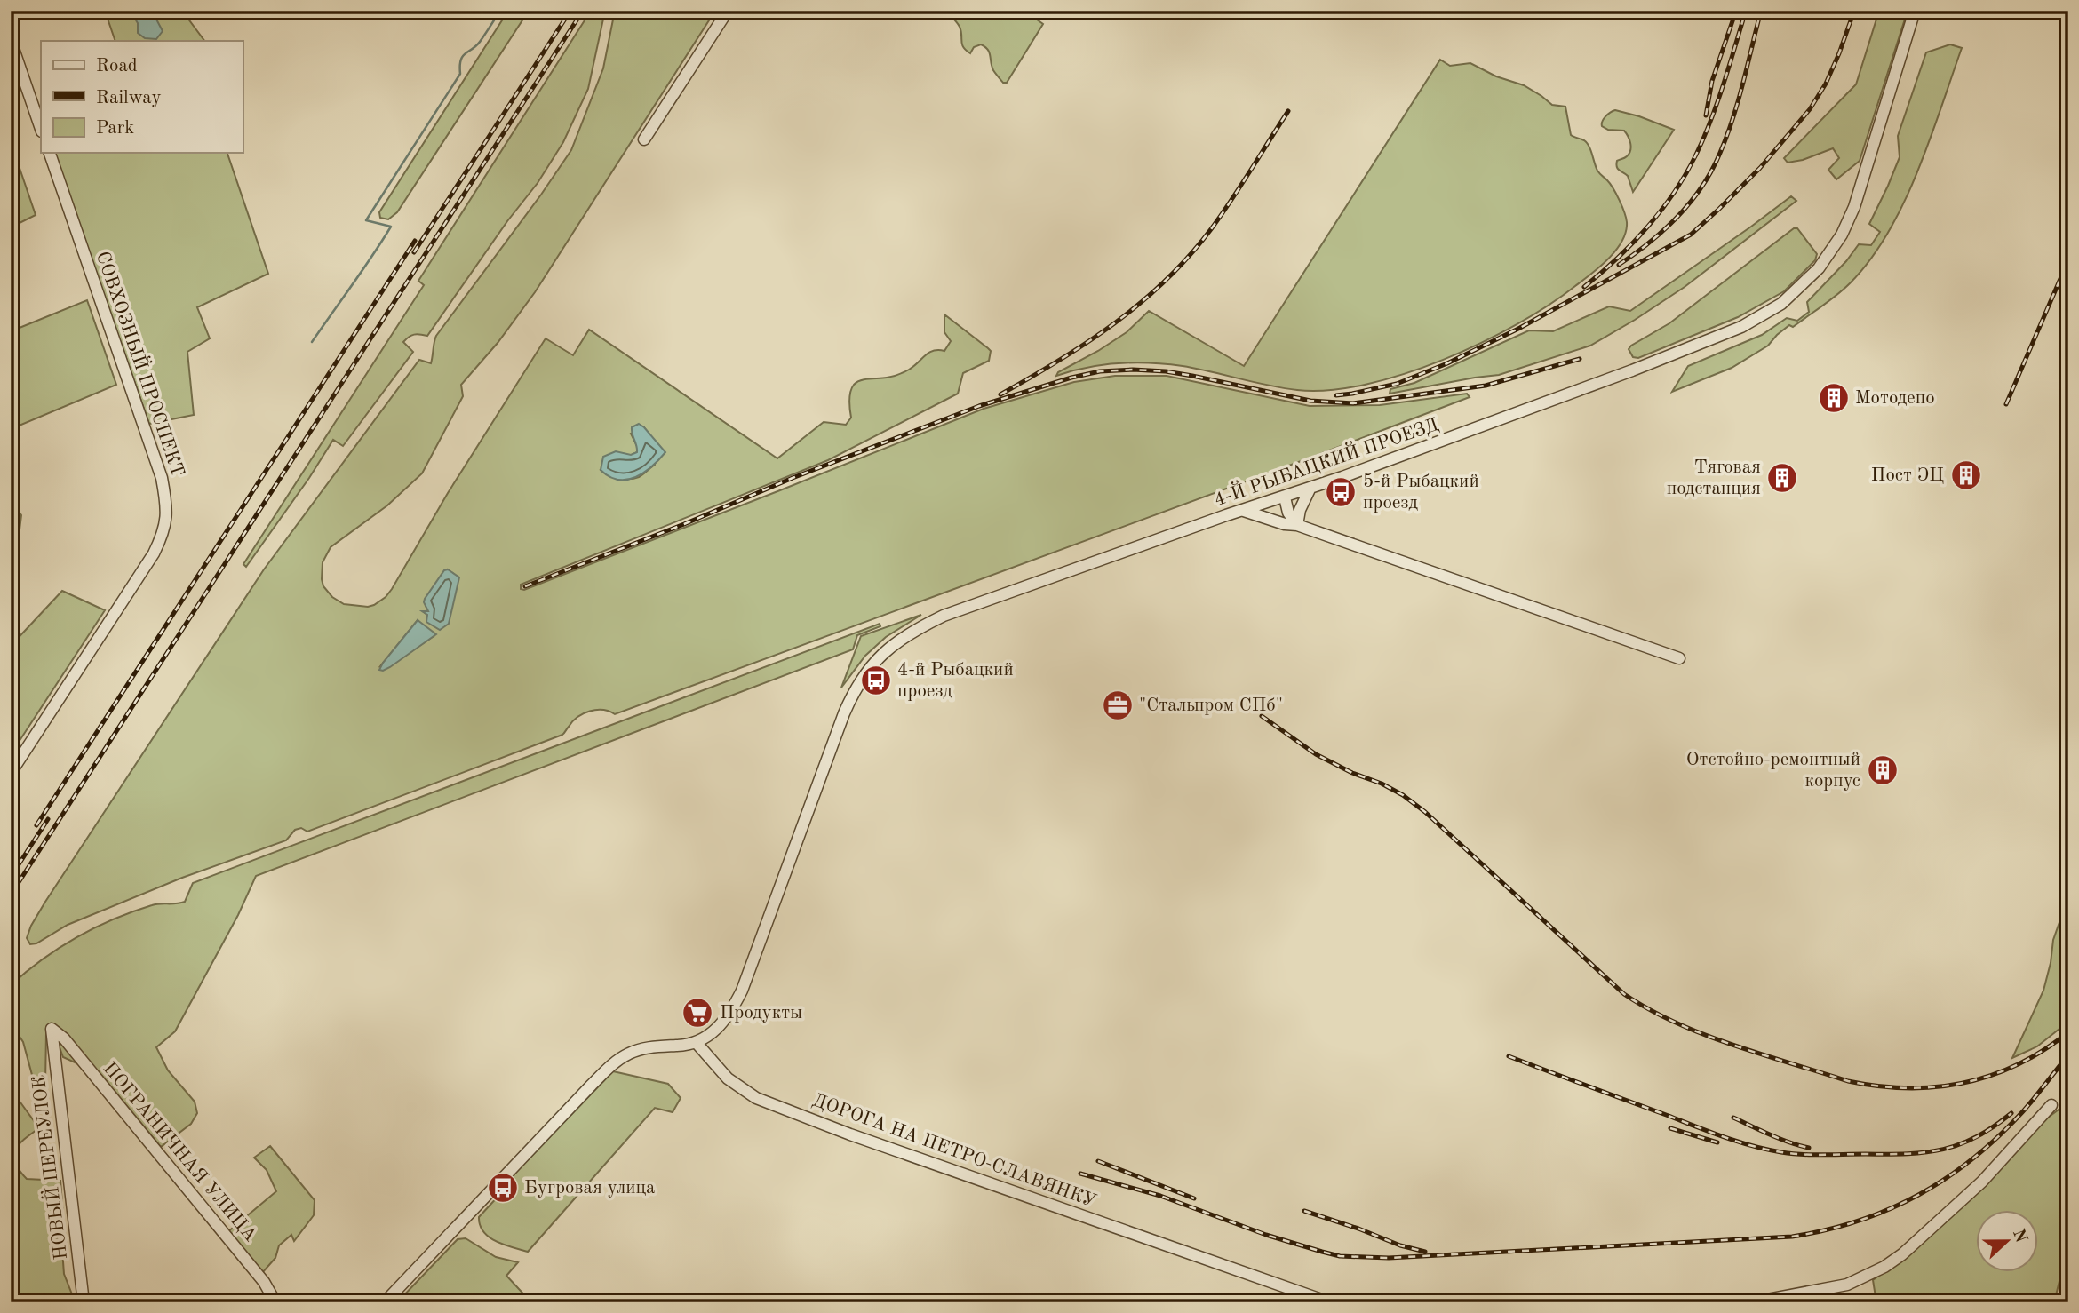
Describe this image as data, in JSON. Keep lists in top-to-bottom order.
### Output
{
  "streets": {
    "street": [
      "СОВХОЗНЫЙ ПРОСПЕКТ",
      "4-Й РЫБАЦКИЙ ПРОЕЗД",
      "ДОРОГА НА ПЕТРО-СЛАВЯНКУ",
      "ПОГРАНИЧНАЯ УЛИЦА",
      "НОВЫЙ ПЕРЕУЛОК"
    ]
  },
  "crossings": [
    ["4-Й РЫБАЦКИЙ ПРОЕЗД", "ДОРОГА НА ПЕТРО-СЛАВЯНКУ"],
    ["ПОГРАНИЧНАЯ УЛИЦА", "НОВЫЙ ПЕРЕУЛОК"]
  ],
  "places": {
    "building": [
      "Мотодепо",
      "Пост ЭЦ",
      "Тяговая подстанция",
      "Отстойно-ремонтный корпус"
    ],
    "bus stop": ["5-й Рыбацкий проезд", "4-й Рыбацкий проезд", "Бугровая улица"],
    "office": ["\"Стальпром СПб\""],
    "supermarket": ["Продукты"]
  },
  "legend": ["Road", "Railway", "Park"],
  "north": "right"
}
